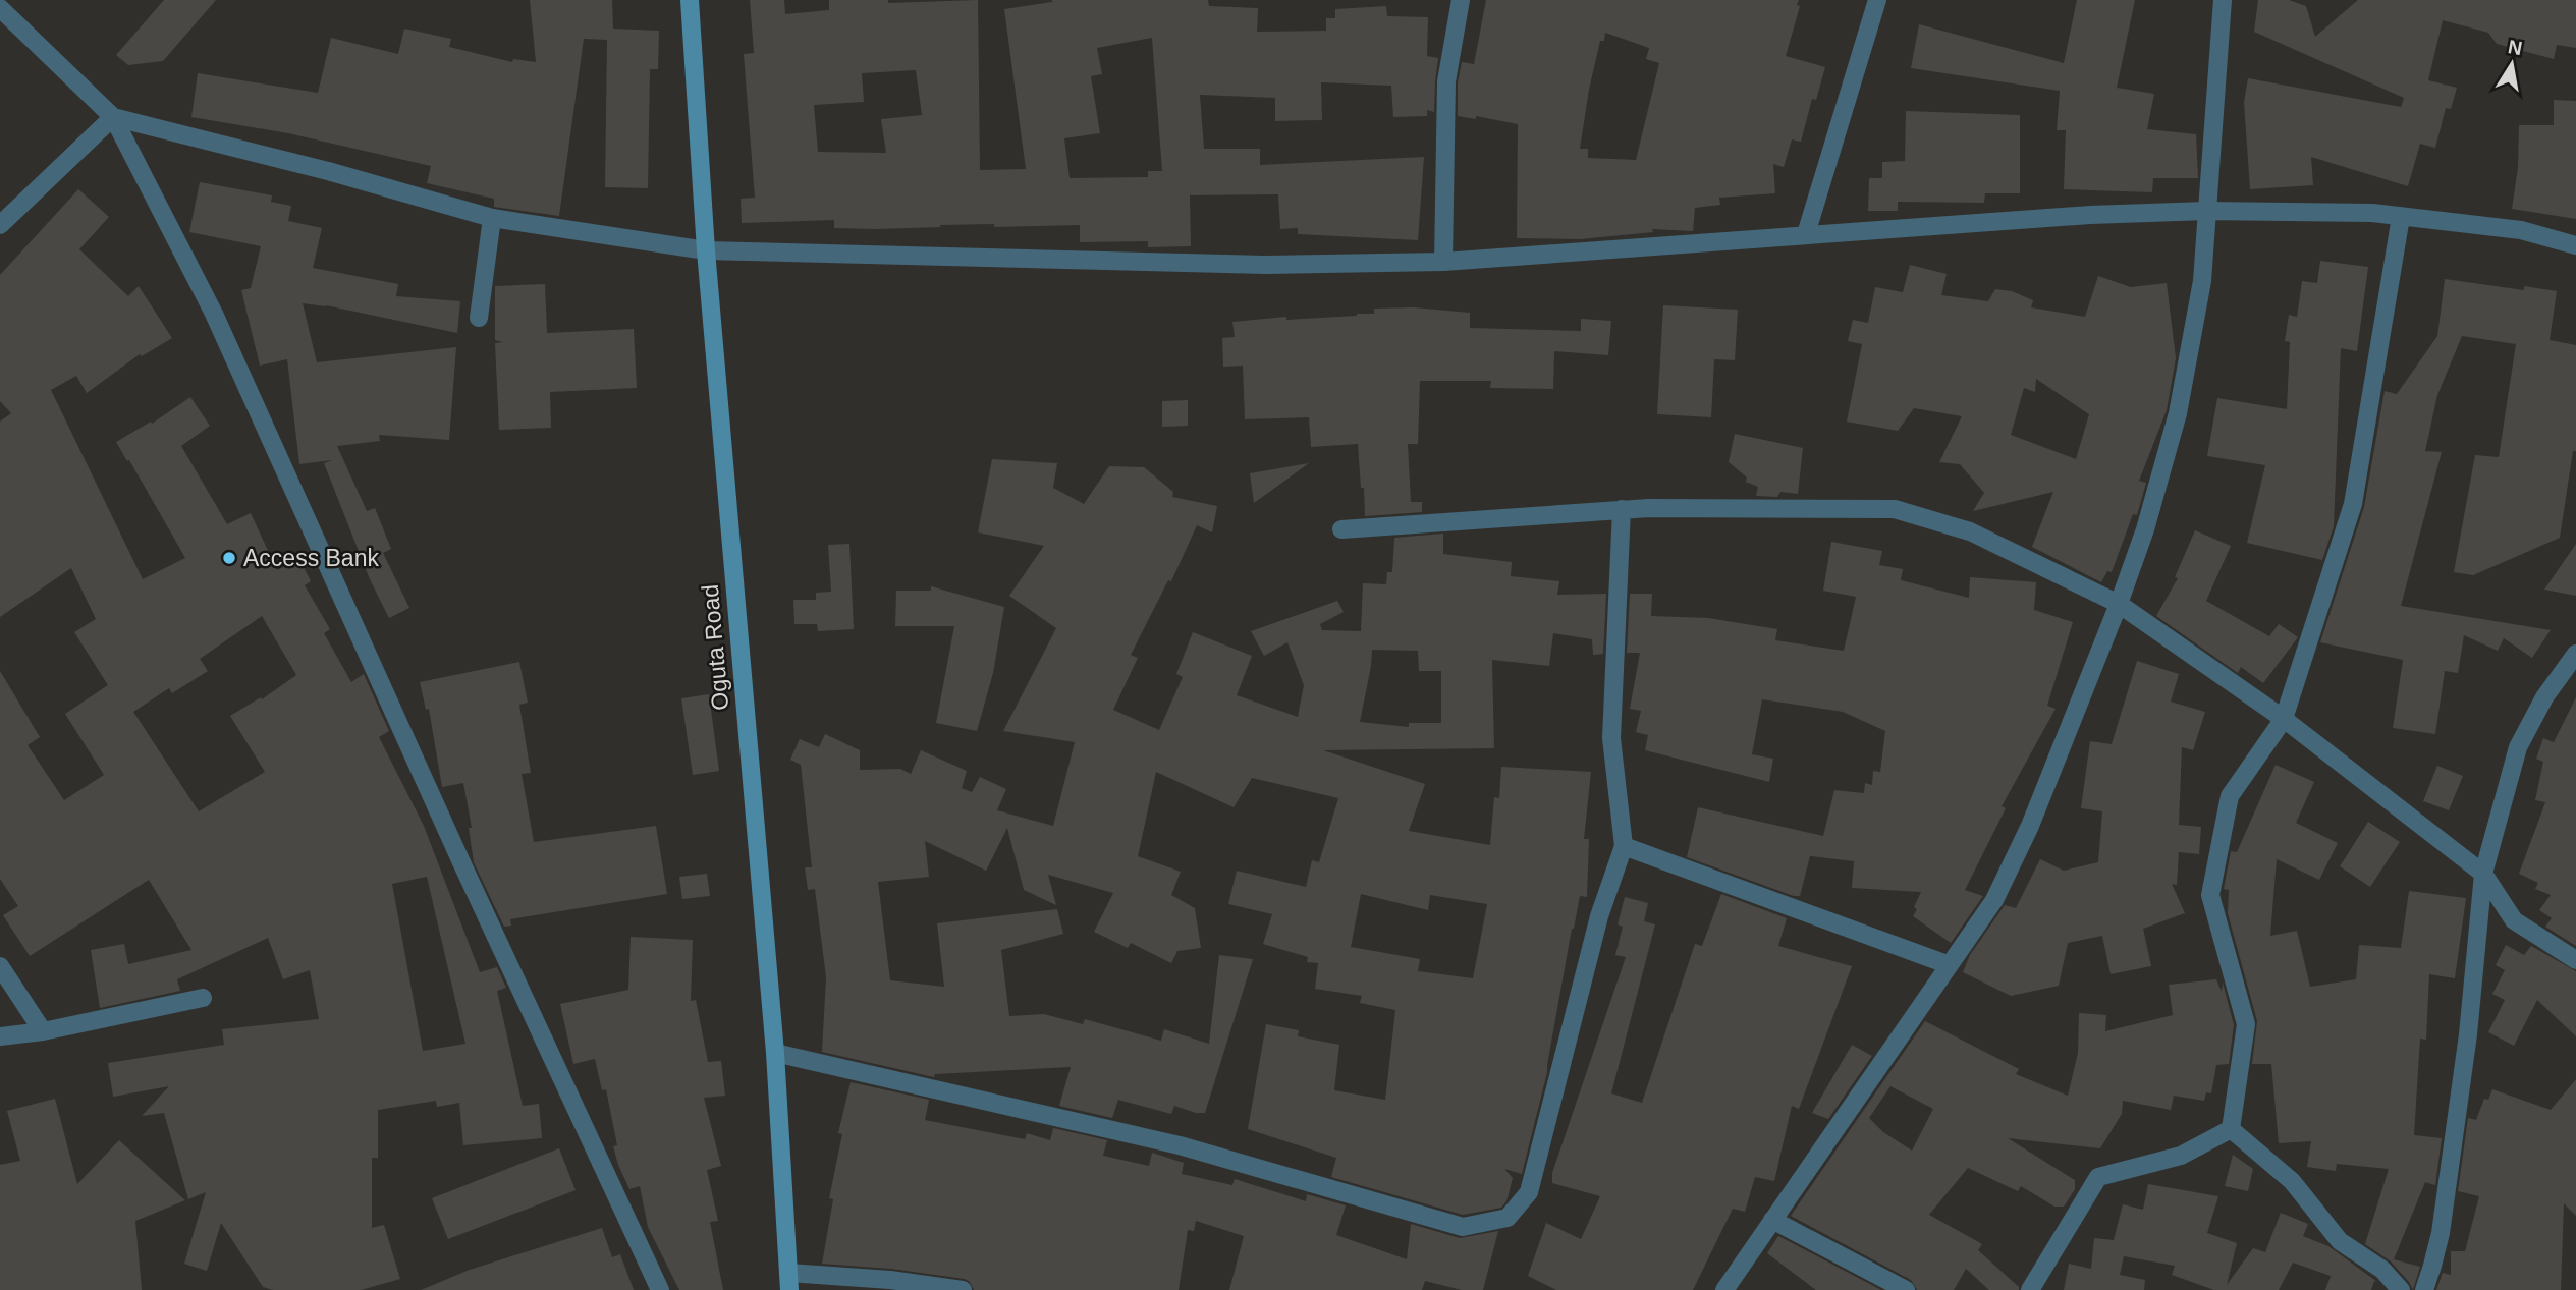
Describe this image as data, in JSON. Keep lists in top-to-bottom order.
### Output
{
  "streets": {
    "main road": ["Oguta Road"]
  },
  "places": ["Access Bank"],
  "north": "top"
}
